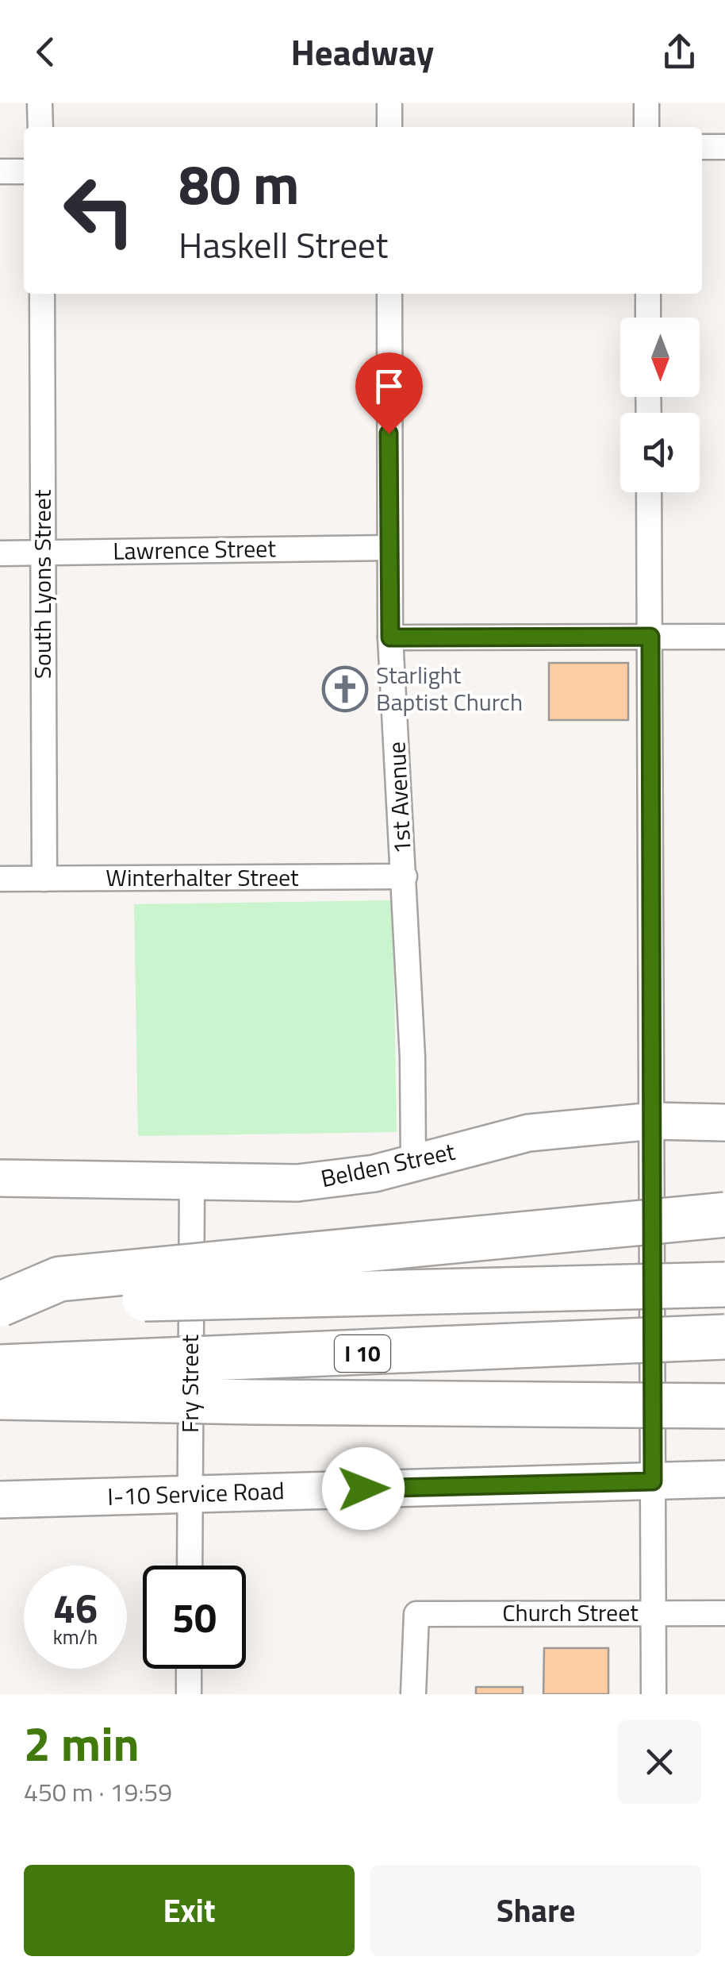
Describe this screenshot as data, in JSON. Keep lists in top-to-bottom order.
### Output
{
  "streets": {
    "highway": ["I 10"],
    "main road": ["Belden Street", "I-10 Service Road"],
    "street": [
      "Lawrence Street",
      "South Lyons Street",
      "1st Avenue",
      "Winterhalter Street",
      "Fry Street",
      "Church Street"
    ]
  },
  "crossings": [
    ["Lawrence Street", "South Lyons Street"],
    ["Lawrence Street", "1st Avenue"],
    ["South Lyons Street", "Winterhalter Street"],
    ["1st Avenue", "Winterhalter Street"],
    ["1st Avenue", "Belden Street"],
    ["Belden Street", "Fry Street"],
    ["Fry Street", "I-10 Service Road"]
  ],
  "places": {
    "church": ["Starlight Baptist Church"]
  },
  "north": "bottom",
  "page": {
    "header": "Headway",
    "turn": ["80 m", "Haskell Street"],
    "speed": "46 km/h",
    "limit": "50",
    "heading": ["2 min", "450 m · 19:59"],
    "buttons": ["Exit", "Share"]
  }
}
